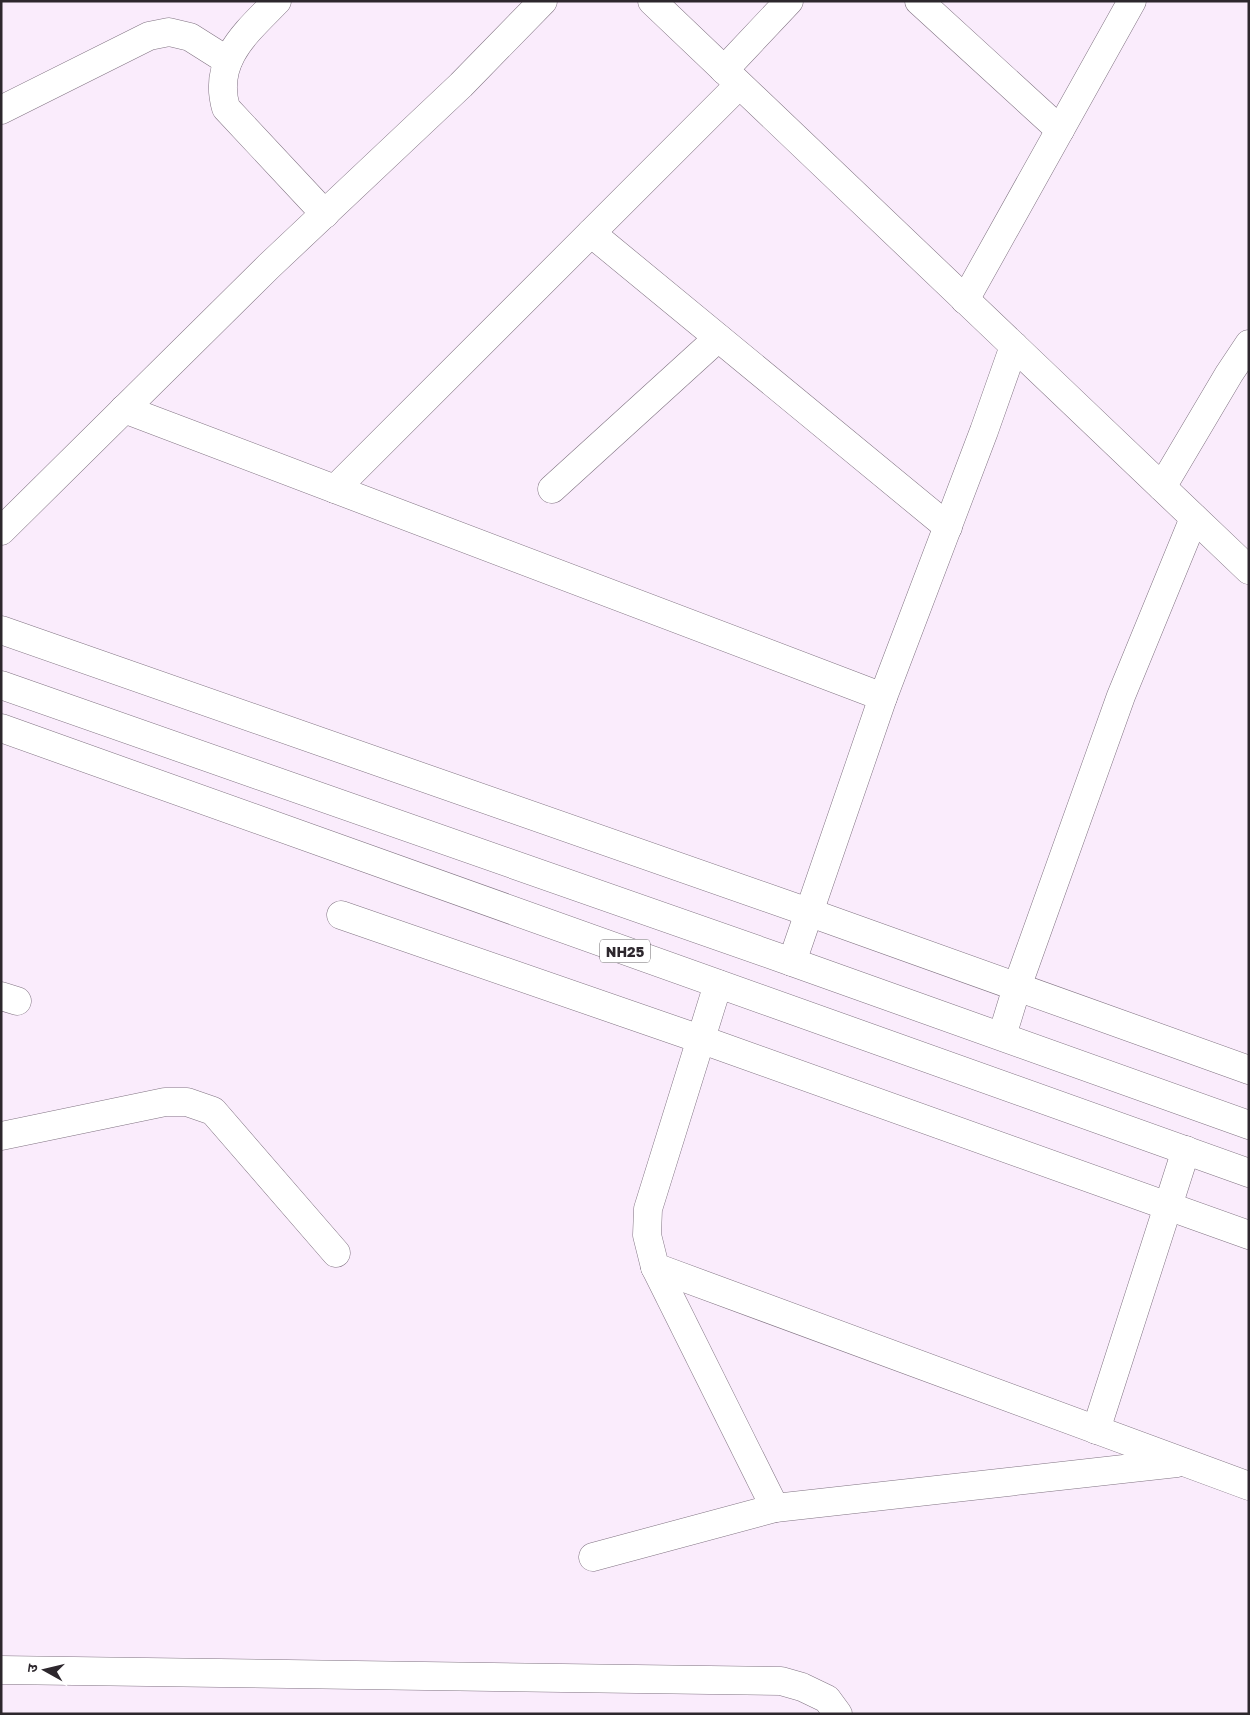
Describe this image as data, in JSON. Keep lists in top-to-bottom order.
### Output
{
  "streets": {
    "main road": ["NH25"]
  },
  "north": "left"
}
